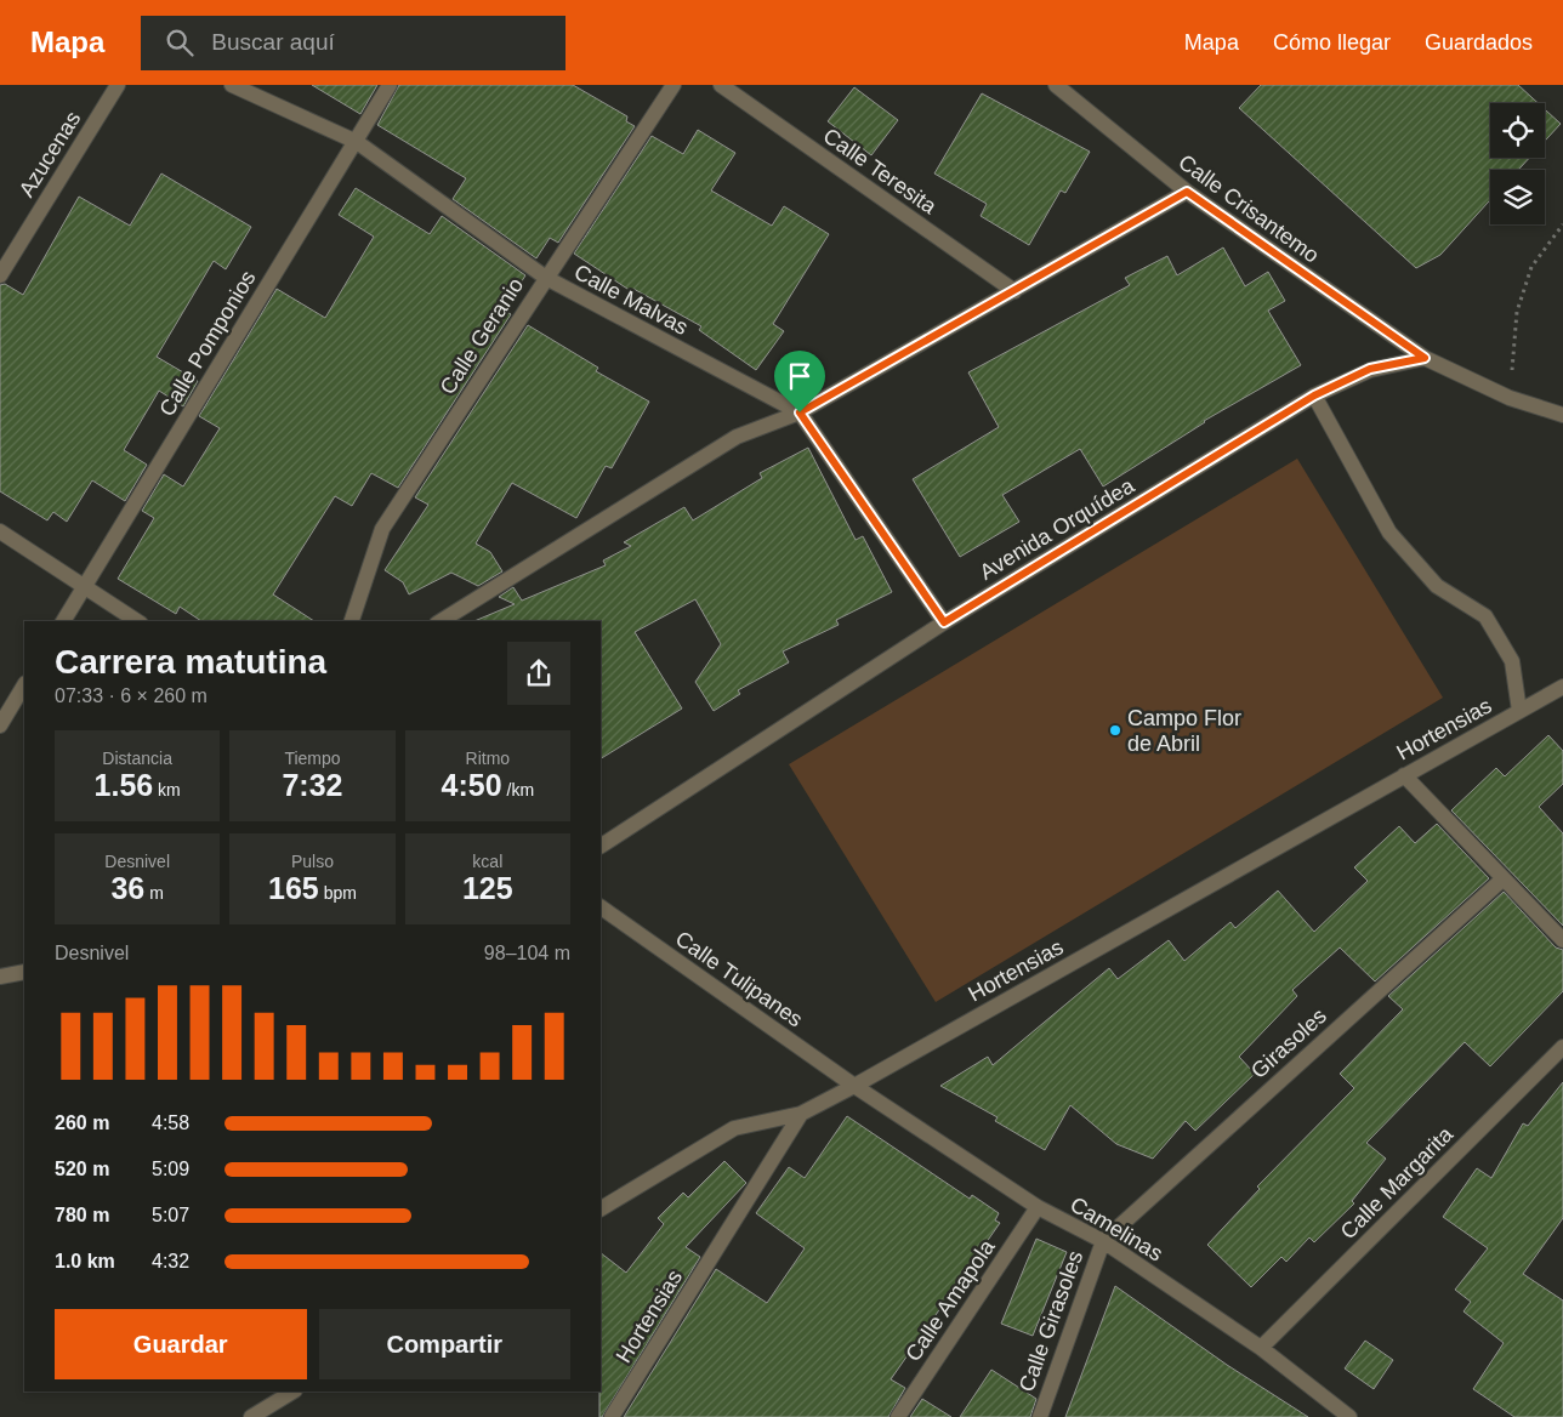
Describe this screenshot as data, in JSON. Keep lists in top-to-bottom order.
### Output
{
  "streets": {
    "street": [
      "Azucenas",
      "Calle Teresita",
      "Calle Crisantemo",
      "Calle Malvas",
      "Calle Geranio",
      "Calle Pomponios",
      "Avenida Orquídea",
      "Hortensias",
      "Calle Tulipanes",
      "Girasoles",
      "Calle Margarita",
      "Camelinas",
      "Calle Amapola",
      "Calle Girasoles"
    ]
  },
  "crossings": [
    ["Calle Crisantemo", "Avenida Orquídea"],
    ["Calle Malvas", "Calle Geranio"],
    ["Calle Malvas", "Calle Pomponios"],
    ["Calle Malvas", "Avenida Orquídea"],
    ["Hortensias", "Calle Tulipanes"],
    ["Hortensias", "Camelinas"],
    ["Calle Tulipanes", "Camelinas"],
    ["Girasoles", "Camelinas"],
    ["Girasoles", "Calle Girasoles"],
    ["Calle Margarita", "Camelinas"],
    ["Camelinas", "Calle Amapola"],
    ["Camelinas", "Calle Girasoles"]
  ],
  "places": ["Campo Flor de Abril"],
  "page": {
    "header": "Mapa",
    "search": "Buscar aquí",
    "nav": ["Mapa", "Cómo llegar", "Guardados"],
    "heading": ["Carrera matutina", "07:33 · 6 × 260 m"],
    "stats": [
      ["Distancia", "1.56 km"],
      ["Tiempo", "7:32"],
      ["Ritmo", "4:50 /km"],
      ["Desnivel", "36 m"],
      ["Pulso", "165 bpm"],
      ["kcal", "125"]
    ],
    "chart": ["Desnivel", "98–104 m"],
    "list": [
      {
        "name": "260 m",
        "note": "4:58"
      },
      {
        "name": "520 m",
        "note": "5:09"
      },
      {
        "name": "780 m",
        "note": "5:07"
      },
      {
        "name": "1.0 km",
        "note": "4:32"
      }
    ],
    "buttons": ["Guardar", "Compartir"]
  }
}
